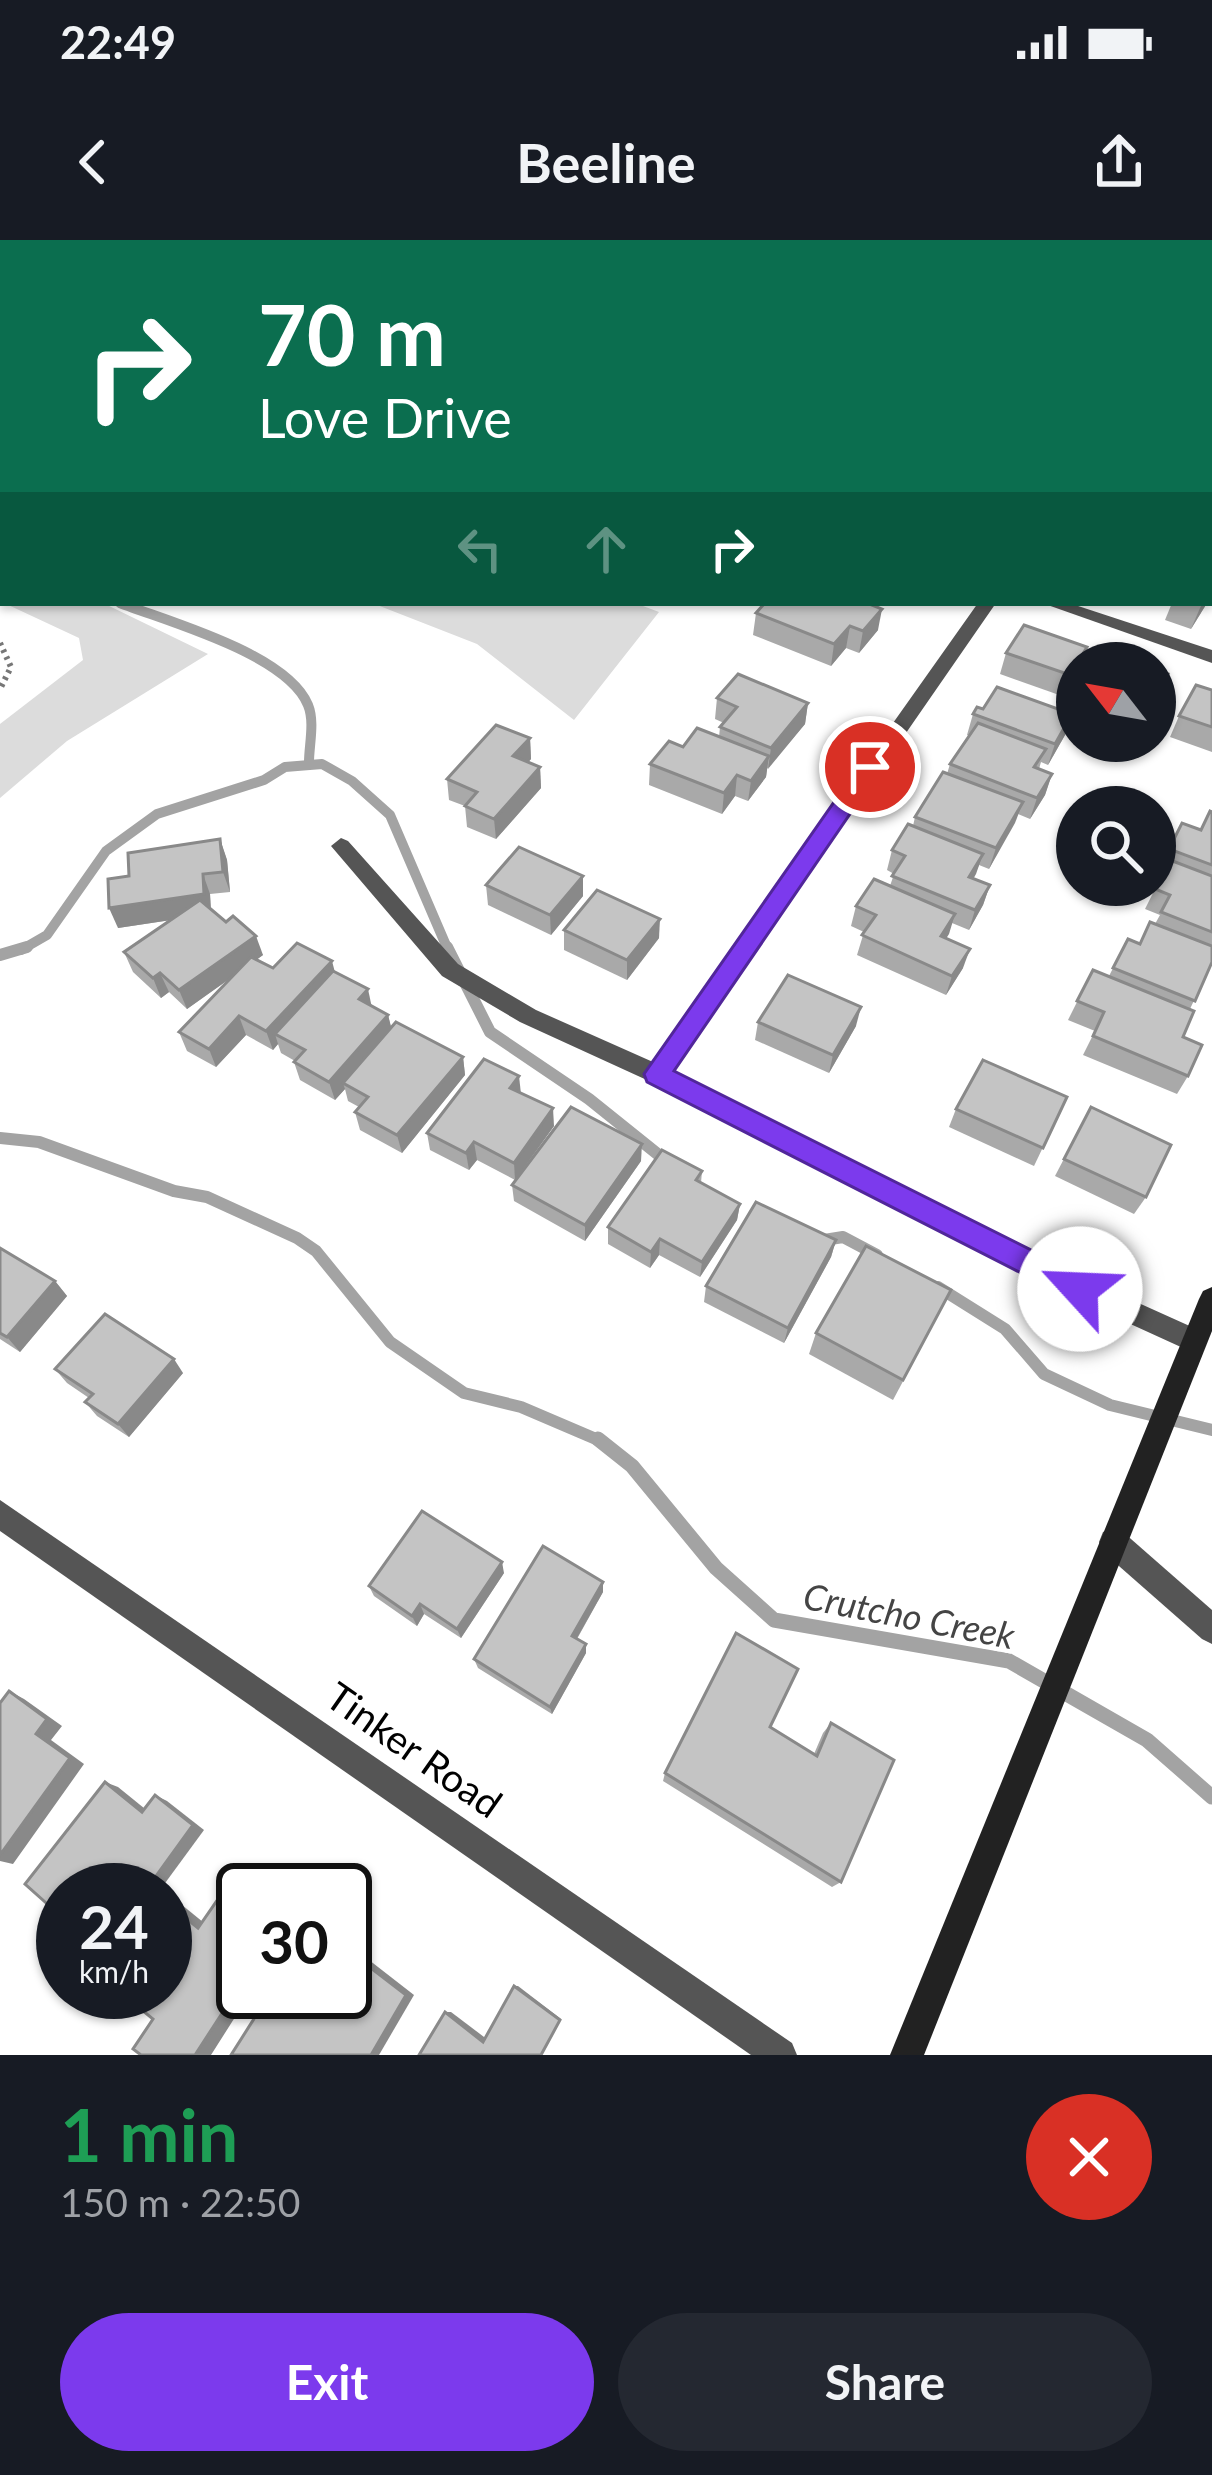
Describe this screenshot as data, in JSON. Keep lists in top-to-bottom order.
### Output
{
  "streets": {
    "street": ["Tinker Road"]
  },
  "water": ["Crutcho Creek"],
  "north": "top left",
  "page": {
    "status": "22:49",
    "header": "Beeline",
    "turn": ["70 m", "Love Drive"],
    "speed": "24 km/h",
    "limit": "30",
    "heading": ["1 min", "150 m · 22:50"],
    "buttons": ["Exit", "Share"]
  }
}
